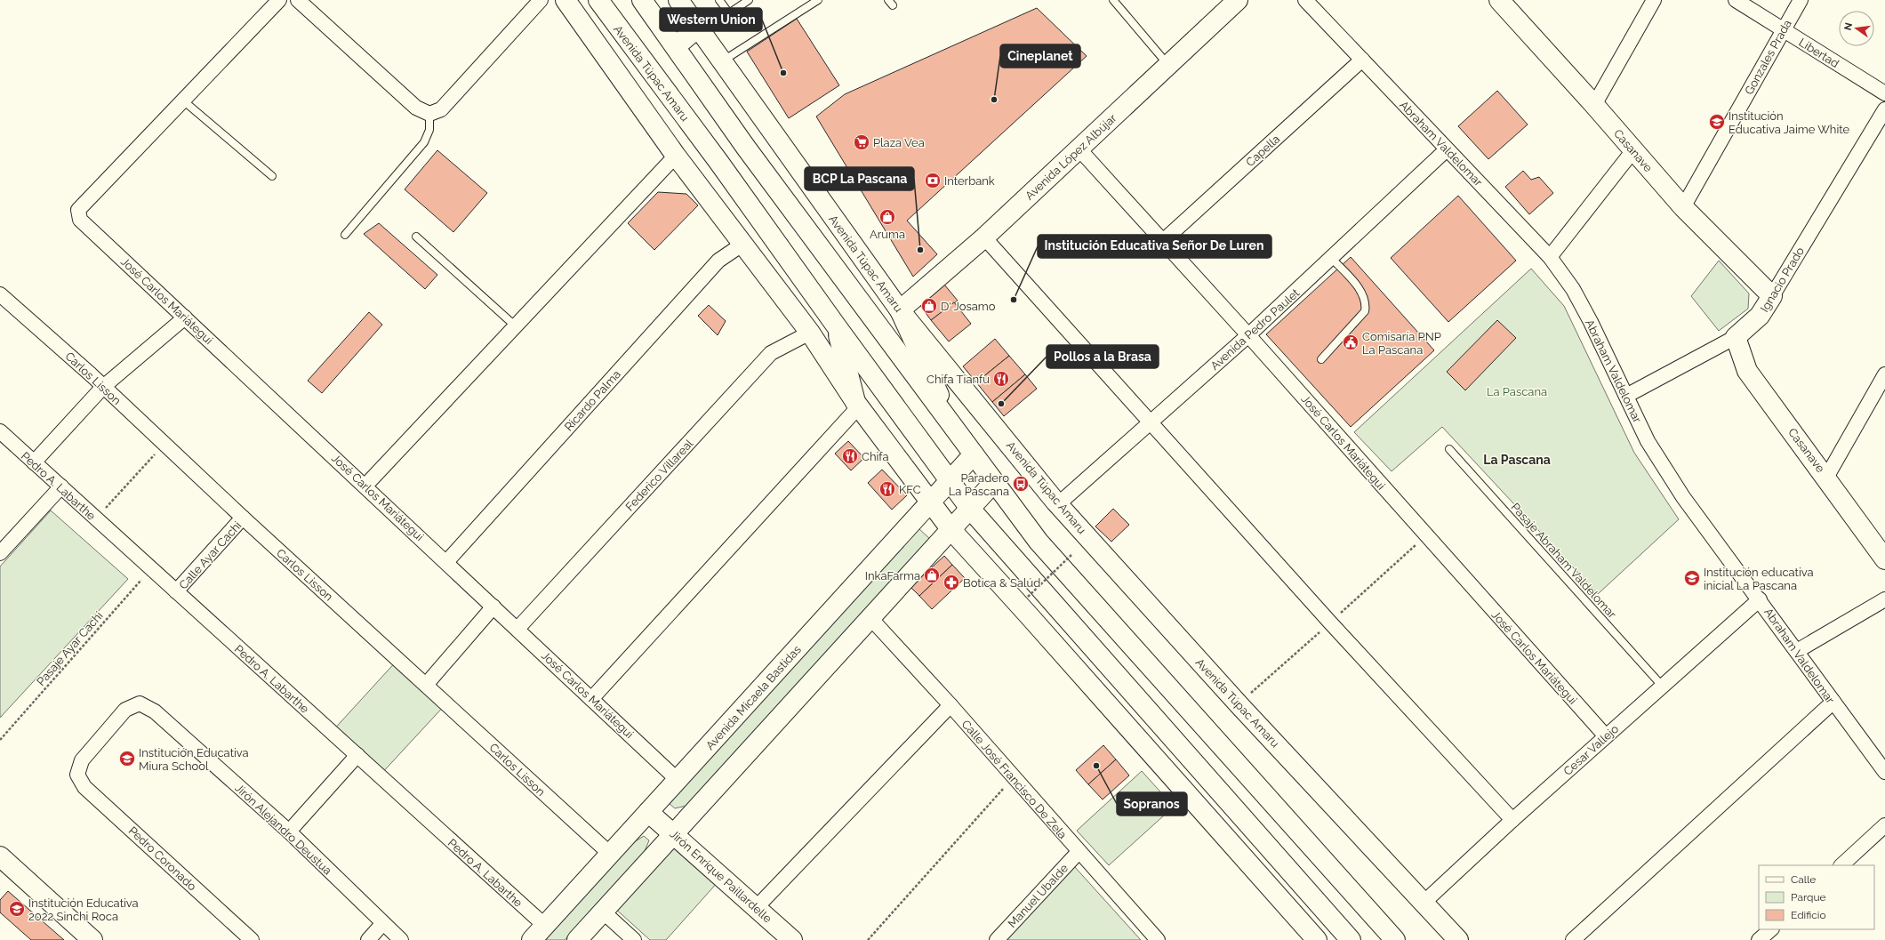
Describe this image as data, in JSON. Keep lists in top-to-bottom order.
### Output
{
  "streets": {
    "main road": [
      "Avenida Túpac Amaru",
      "Casanave",
      "Avenida López Albújar",
      "Ignacio Prado",
      "Avenida Micaela Bastidas",
      "Jirón Enrique Paillardelle"
    ],
    "street": [
      "Libertad",
      "Gonzales Prada",
      "Abraham Valdelomar",
      "Capella",
      "José Carlos Mariátegui",
      "Avenida Pedro Paulet",
      "Carlos Lisson",
      "Ricardo Palma",
      "Federico Villareal",
      "Pedro A. Labarthe",
      "Calle Ayar Cachi",
      "Cesar Vallejo",
      "Calle José Francisco De Zela",
      "Jirón Alejandro Deustua",
      "Pedro Coronado",
      "Manuel Ubalde"
    ],
    "lane": ["Pasaje Abraham Valdelomar"],
    "path": ["Pasaje Ayar Cachi"]
  },
  "crossings": [
    ["Libertad", "Gonzales Prada"],
    ["Gonzales Prada", "Casanave"],
    ["Avenida Túpac Amaru", "Avenida López Albújar"],
    ["Avenida Túpac Amaru", "Avenida Pedro Paulet"],
    ["Avenida Túpac Amaru", "Avenida Micaela Bastidas"],
    ["Avenida Túpac Amaru", "Cesar Vallejo"],
    ["Abraham Valdelomar", "Capella"],
    ["Abraham Valdelomar", "Ignacio Prado"],
    ["Abraham Valdelomar", "Avenida Pedro Paulet"],
    ["Abraham Valdelomar", "Cesar Vallejo"],
    ["Capella", "José Carlos Mariátegui"],
    ["Casanave", "Ignacio Prado"],
    ["Avenida López Albújar", "José Carlos Mariátegui"],
    ["José Carlos Mariátegui", "Avenida Pedro Paulet"],
    ["José Carlos Mariátegui", "Ricardo Palma"],
    ["José Carlos Mariátegui", "Federico Villareal"],
    ["José Carlos Mariátegui", "Avenida Micaela Bastidas"],
    ["José Carlos Mariátegui", "Cesar Vallejo"],
    ["Carlos Lisson", "Calle Ayar Cachi"],
    ["Carlos Lisson", "Avenida Micaela Bastidas"],
    ["Pedro A. Labarthe", "Calle Ayar Cachi"],
    ["Pedro A. Labarthe", "Pasaje Ayar Cachi"],
    ["Pedro A. Labarthe", "Avenida Micaela Bastidas"],
    ["Pasaje Abraham Valdelomar", "Cesar Vallejo"],
    ["Avenida Micaela Bastidas", "Jirón Enrique Paillardelle"],
    ["Calle José Francisco De Zela", "Manuel Ubalde"],
    ["Jirón Alejandro Deustua", "Pedro Coronado"]
  ],
  "districts": ["La Pascana"],
  "parks": ["La Pascana"],
  "places": {
    "other": [
      "Western Union",
      "Cineplanet",
      "BCP La Pascana",
      "Institución Educativa Señor De Luren",
      "Pollos a la Brasa",
      "Sopranos"
    ],
    "school or university": [
      "Institución Educativa Jaime White",
      "Institución educativa inicial La Pascana",
      "Institución Educativa Miura School",
      "Institución Educativa 2022 Sinchi Roca"
    ],
    "supermarket": ["Plaza Vea"],
    "bank": ["Interbank"],
    "shop": ["Aruma", "D' Josamo", "InkaFarma"],
    "public building": ["Comisaría PNP La Pascana"],
    "restaurant": ["Chifa Tianfu", "Chifa", "KFC"],
    "bus stop": ["Paradero La Pascana"],
    "pharmacy": ["Botica & Salúd"]
  },
  "legend": ["Calle", "Parque", "Edificio"],
  "north": "left"
}
